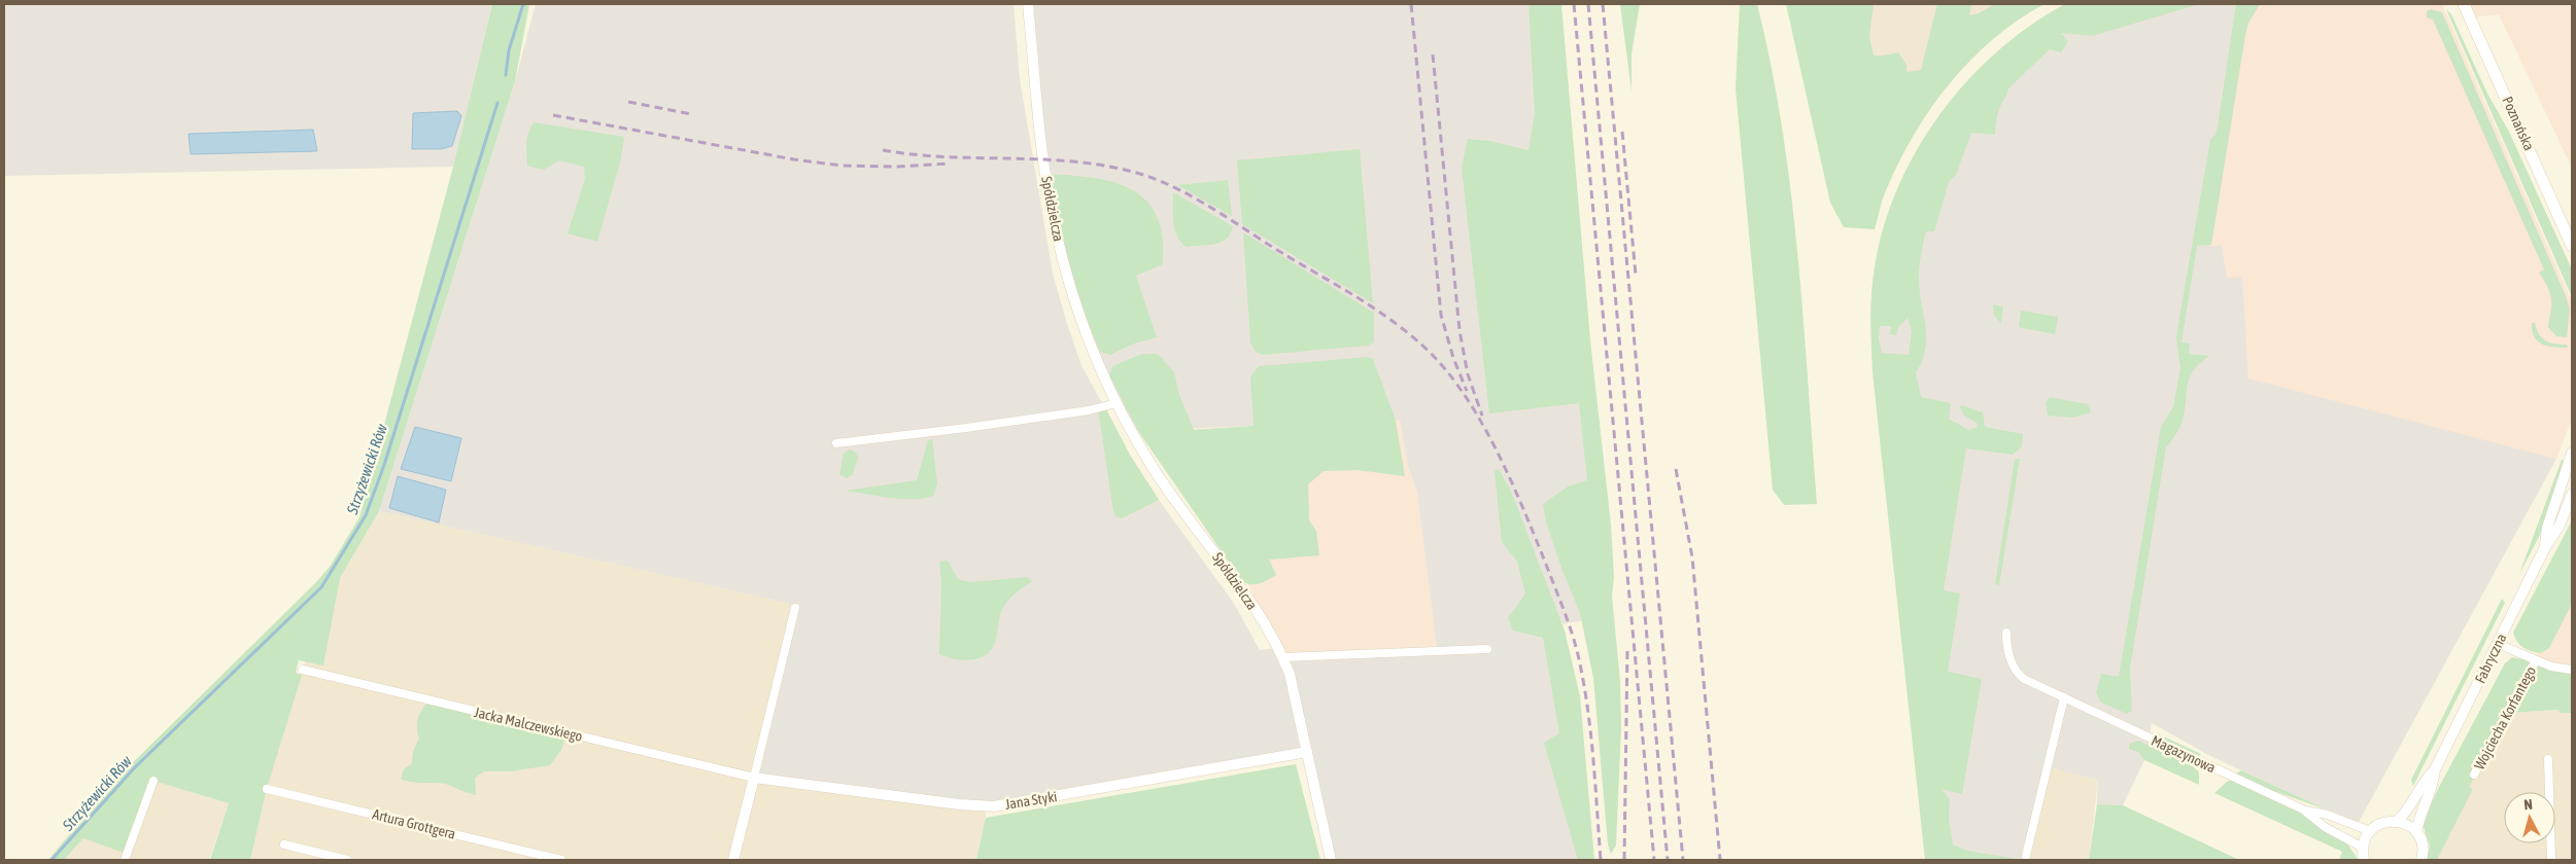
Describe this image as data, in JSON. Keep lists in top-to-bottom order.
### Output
{
  "streets": {
    "main road": ["Poznańska"],
    "street": [
      "Spółdzielcza",
      "Fabryczna",
      "Wojciecha Korfantego",
      "Jacka Malczewskiego",
      "Magazynowa",
      "Jana Styki",
      "Artura Grottgera"
    ]
  },
  "crossings": [
    ["Spółdzielcza", "Jana Styki"],
    ["Jacka Malczewskiego", "Jana Styki"]
  ],
  "water": ["Strzyżewicki Rów"],
  "north": "top"
}
